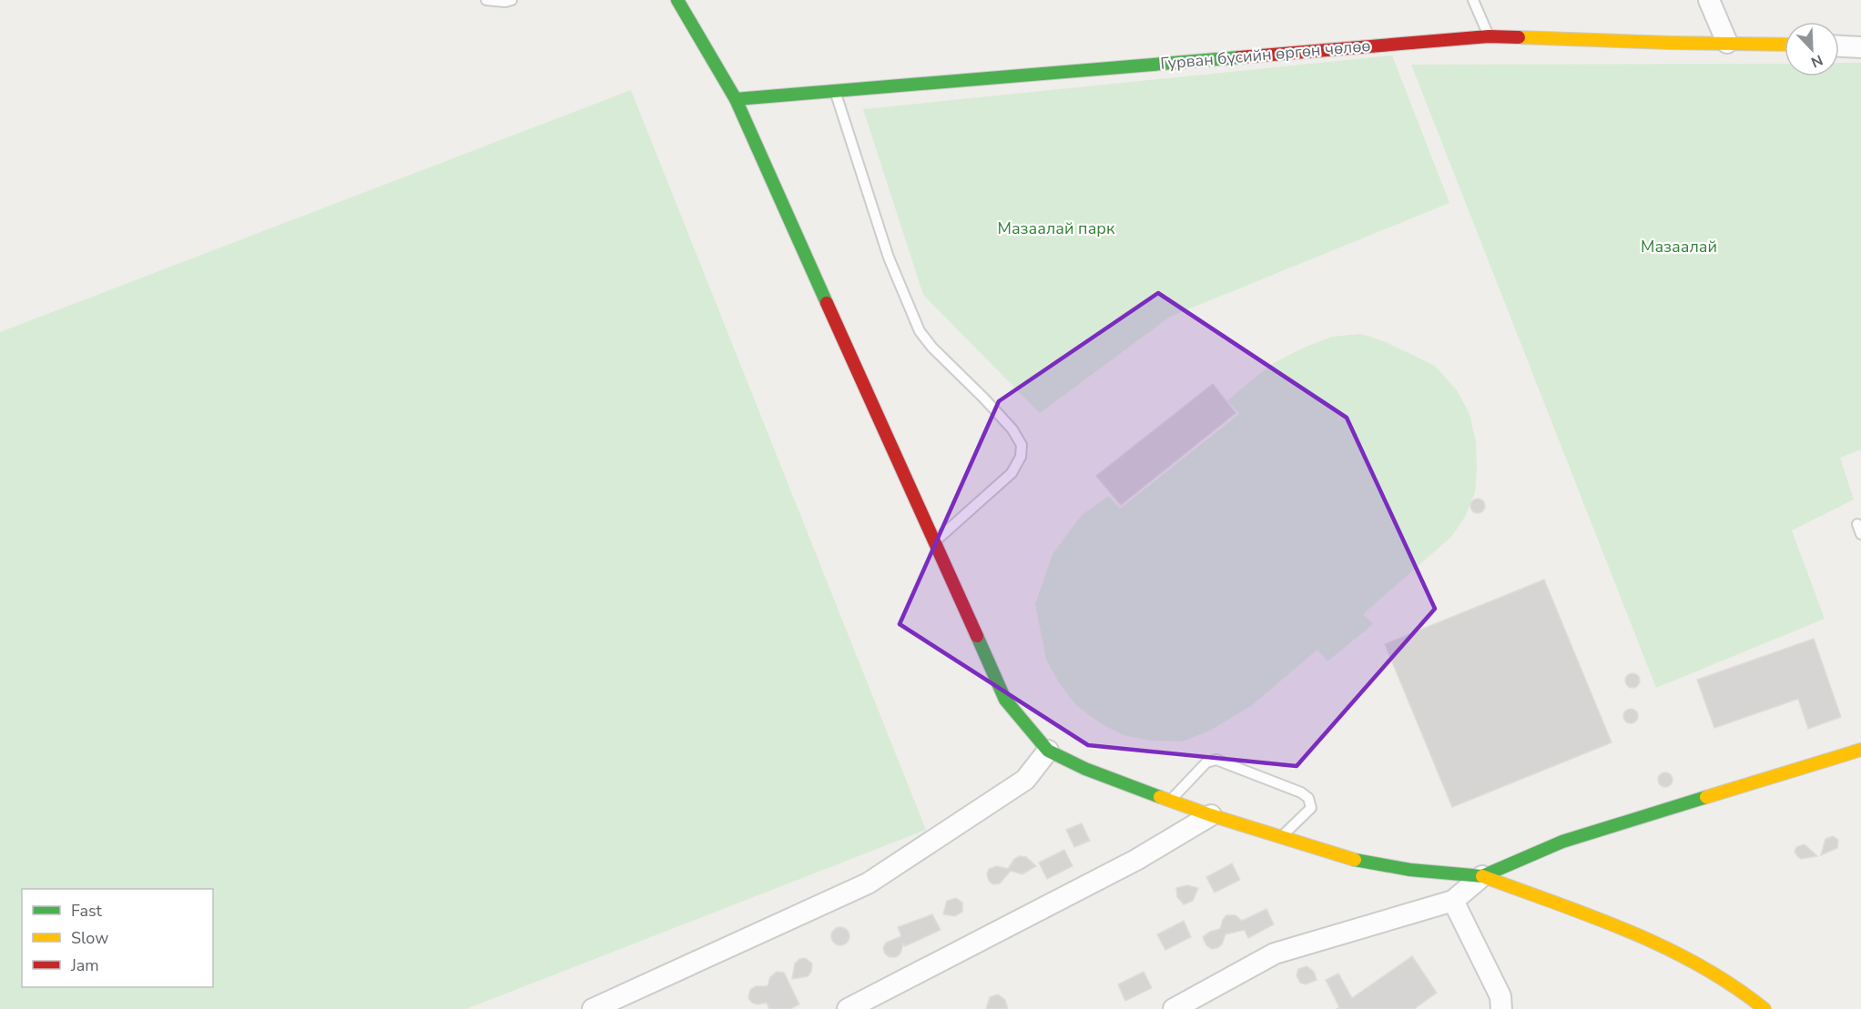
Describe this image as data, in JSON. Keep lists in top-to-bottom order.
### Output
{
  "streets": {
    "street": ["Гурван бүсийн өргөн чөлөө"]
  },
  "parks": ["Мазаалай парк", "Мазаалай"],
  "legend": ["Fast", "Slow", "Jam"],
  "north": "bottom right"
}
